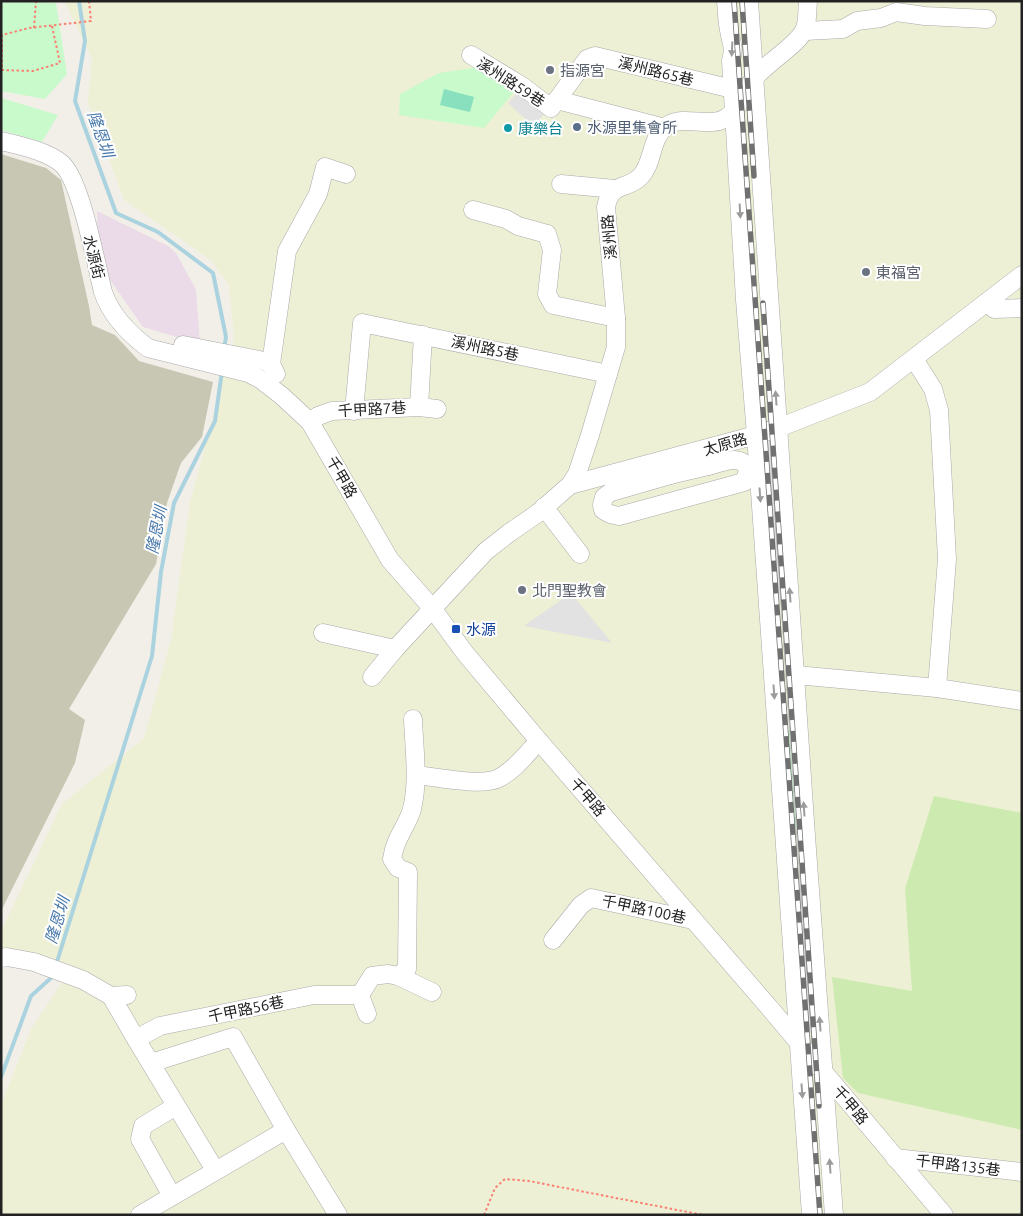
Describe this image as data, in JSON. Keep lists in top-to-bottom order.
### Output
{
  "streets": {
    "street": [
      "溪州路65巷",
      "溪州路59巷",
      "溪州路",
      "水源街",
      "溪州路5巷",
      "千甲路7巷",
      "太原路",
      "千甲路",
      "千甲路100巷",
      "千甲路56巷",
      "千甲路135巷"
    ]
  },
  "crossings": [
    ["溪州路65巷", "溪州路59巷"],
    ["溪州路", "溪州路5巷"],
    ["溪州路", "太原路"],
    ["水源街", "千甲路"],
    ["溪州路5巷", "千甲路7巷"],
    ["千甲路7巷", "千甲路"],
    ["太原路", "千甲路"],
    ["千甲路", "千甲路100巷"],
    ["千甲路", "千甲路135巷"]
  ],
  "water": ["隆恩圳"],
  "places": {
    "other": [
      "指源宮",
      "水源里集會所",
      "康樂台",
      "東福宮",
      "北門聖教會"
    ],
    "transit": ["水源"]
  }
}
